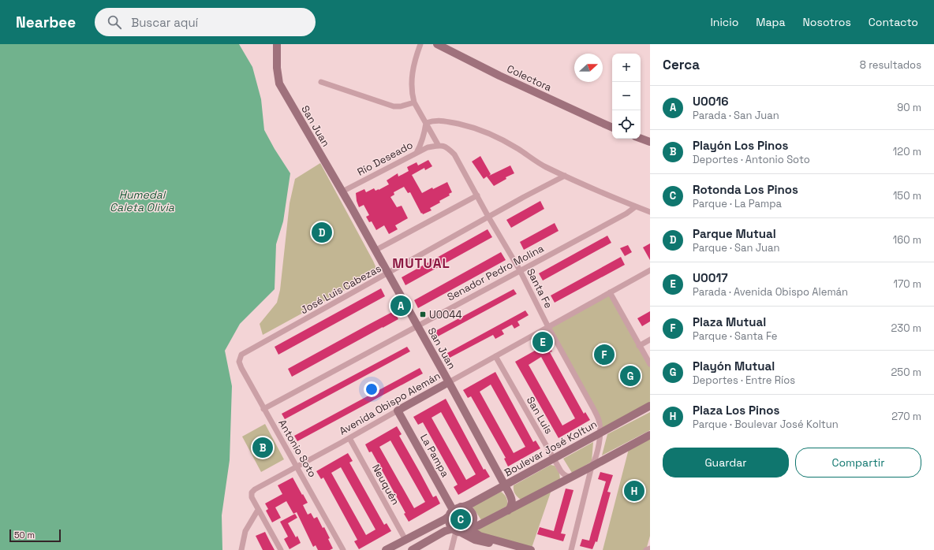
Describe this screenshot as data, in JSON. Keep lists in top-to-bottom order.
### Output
{
  "streets": {
    "street": [
      "Colectora",
      "San Juan",
      "Río Deseado",
      "Senador Pedro Molina",
      "Santa Fe",
      "José Luis Cabezas",
      "Avenida Obispo Alemán",
      "San Luis",
      "Antonio Soto",
      "Boulevar José Koltun",
      "La Pampa",
      "Neuquén"
    ]
  },
  "crossings": [
    ["San Juan", "Río Deseado"],
    ["San Juan", "Senador Pedro Molina"],
    ["San Juan", "José Luis Cabezas"],
    ["San Juan", "Avenida Obispo Alemán"],
    ["San Juan", "Boulevar José Koltun"],
    ["Río Deseado", "Santa Fe"],
    ["Senador Pedro Molina", "Santa Fe"],
    ["Senador Pedro Molina", "Antonio Soto"],
    ["Santa Fe", "José Luis Cabezas"],
    ["Santa Fe", "Avenida Obispo Alemán"],
    ["Santa Fe", "Boulevar José Koltun"],
    ["José Luis Cabezas", "Antonio Soto"],
    ["Avenida Obispo Alemán", "San Luis"],
    ["Avenida Obispo Alemán", "Antonio Soto"],
    ["Avenida Obispo Alemán", "La Pampa"],
    ["Avenida Obispo Alemán", "Neuquén"],
    ["San Luis", "Boulevar José Koltun"],
    ["Boulevar José Koltun", "La Pampa"]
  ],
  "districts": ["MUTUAL"],
  "water": ["Humedal Caleta Olivia"],
  "places": {
    "transit": ["U0044"]
  },
  "scale_bar": "50 m",
  "north": "right",
  "page": {
    "header": "Nearbee",
    "search": "Buscar aquí",
    "nav": [
      "Inicio",
      "Mapa",
      "Nosotros",
      "Contacto"
    ],
    "heading": ["Cerca", "8 resultados"],
    "map_buttons": ["+", "−"],
    "list": [
      {
        "mark": "A",
        "name": "U0016",
        "note": "Parada · San Juan",
        "value": "90 m"
      },
      {
        "mark": "B",
        "name": "Playón Los Pinos",
        "note": "Deportes · Antonio Soto",
        "value": "120 m"
      },
      {
        "mark": "C",
        "name": "Rotonda Los Pinos",
        "note": "Parque · La Pampa",
        "value": "150 m"
      },
      {
        "mark": "D",
        "name": "Parque Mutual",
        "note": "Parque · San Juan",
        "value": "160 m"
      },
      {
        "mark": "E",
        "name": "U0017",
        "note": "Parada · Avenida Obispo Alemán",
        "value": "170 m"
      },
      {
        "mark": "F",
        "name": "Plaza Mutual",
        "note": "Parque · Santa Fe",
        "value": "230 m"
      },
      {
        "mark": "G",
        "name": "Playón Mutual",
        "note": "Deportes · Entre Ríos",
        "value": "250 m"
      },
      {
        "mark": "H",
        "name": "Plaza Los Pinos",
        "note": "Parque · Boulevar José Koltun",
        "value": "270 m"
      }
    ],
    "pins": [
      "D",
      "A",
      "E",
      "F",
      "G",
      "B",
      "H",
      "C"
    ],
    "buttons": ["Guardar", "Compartir"],
    "scale": "50 m"
  }
}
